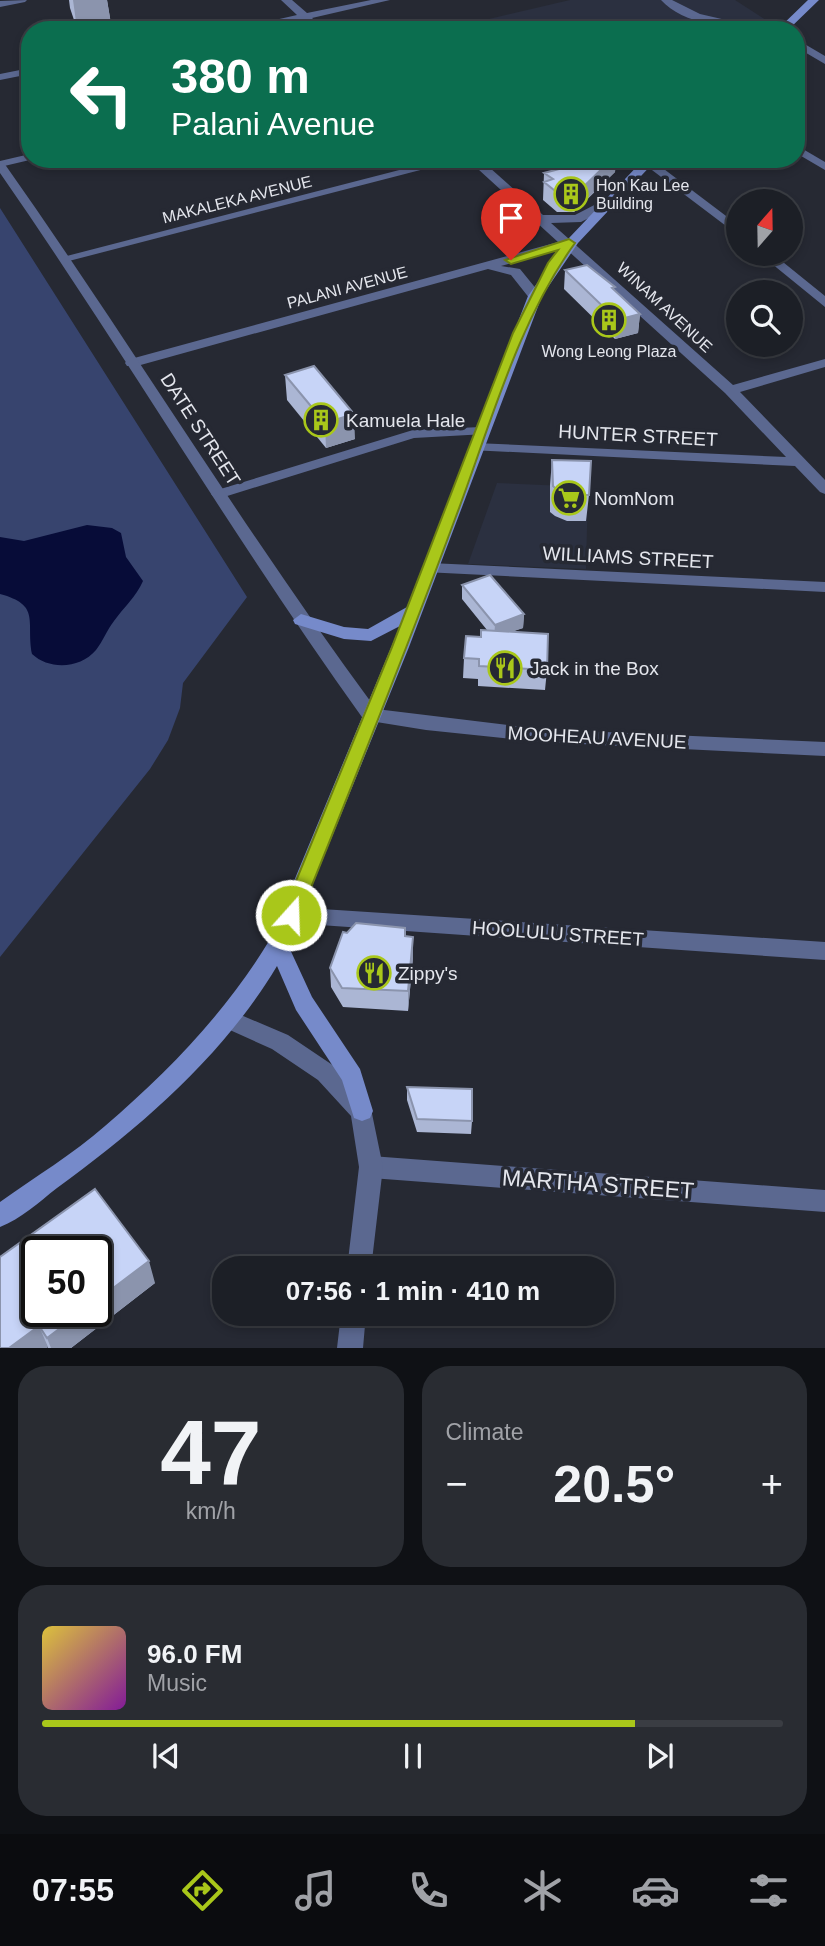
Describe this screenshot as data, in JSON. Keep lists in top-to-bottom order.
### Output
{
  "streets": {
    "street": [
      "MAKALEKA AVENUE",
      "PALANI AVENUE",
      "WINAM AVENUE",
      "DATE STREET",
      "HUNTER STREET",
      "WILLIAMS STREET",
      "MOOHEAU AVENUE",
      "HOOLULU STREET",
      "MARTHA STREET"
    ]
  },
  "crossings": [
    ["MAKALEKA AVENUE", "DATE STREET"],
    ["PALANI AVENUE", "WINAM AVENUE"],
    ["PALANI AVENUE", "DATE STREET"],
    ["WINAM AVENUE", "HUNTER STREET"],
    ["DATE STREET", "MOOHEAU AVENUE"]
  ],
  "places": {
    "building": ["Hon Kau Lee Building", "Wong Leong Plaza", "Kamuela Hale"],
    "supermarket": ["NomNom"],
    "restaurant": ["Jack in the Box", "Zippy's"]
  },
  "north": "top",
  "page": {
    "turn": ["380 m", "Palani Avenue"],
    "limit": "50",
    "trip": "07:56 · 1 min · 410 m",
    "tile": [
      ["47", "km/h"],
      "Climate"
    ],
    "heat": ["−", "20.5°", "+"],
    "song": ["96.0 FM", "Music"],
    "tabs": "07:55"
  }
}
